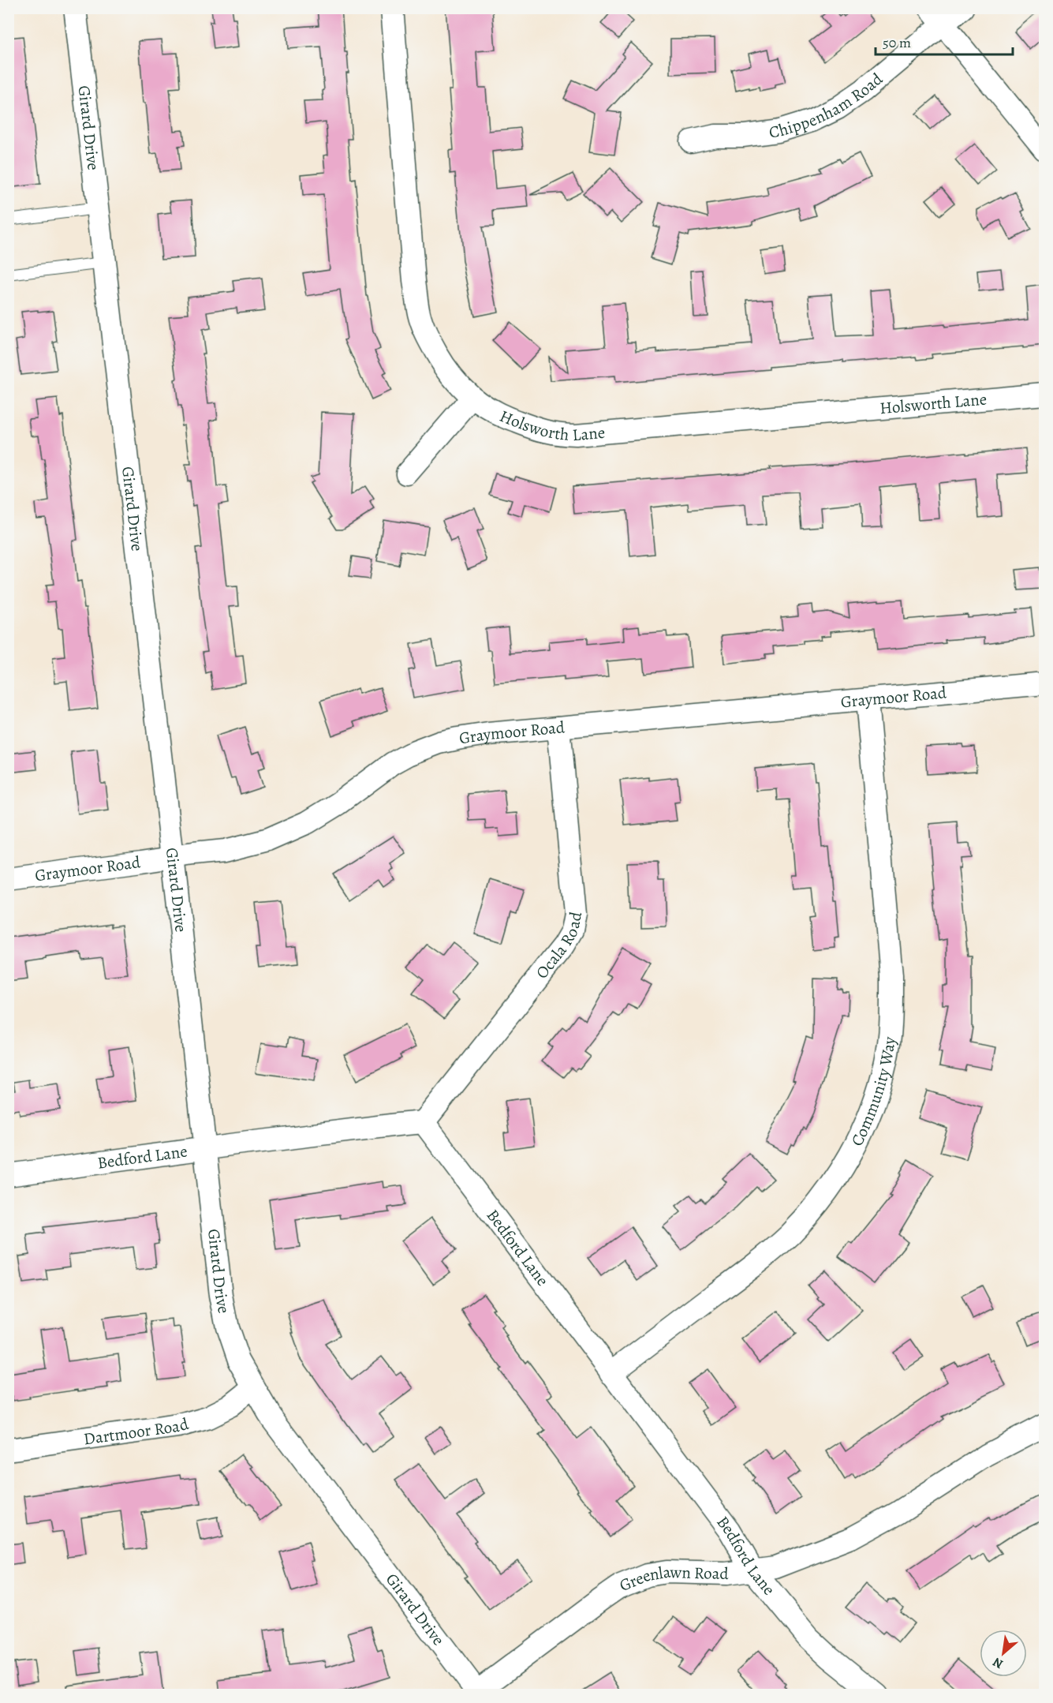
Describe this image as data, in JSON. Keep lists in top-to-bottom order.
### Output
{
  "streets": {
    "street": [
      "Chippenham Road",
      "Girard Drive",
      "Holsworth Lane",
      "Graymoor Road",
      "Ocala Road",
      "Community Way",
      "Bedford Lane",
      "Dartmoor Road",
      "Greenlawn Road"
    ]
  },
  "crossings": [
    ["Girard Drive", "Graymoor Road"],
    ["Girard Drive", "Bedford Lane"],
    ["Girard Drive", "Dartmoor Road"],
    ["Girard Drive", "Greenlawn Road"],
    ["Graymoor Road", "Ocala Road"],
    ["Graymoor Road", "Community Way"],
    ["Ocala Road", "Bedford Lane"],
    ["Community Way", "Bedford Lane"],
    ["Bedford Lane", "Greenlawn Road"]
  ],
  "scale_bar": "50 m",
  "north": "bottom left"
}
